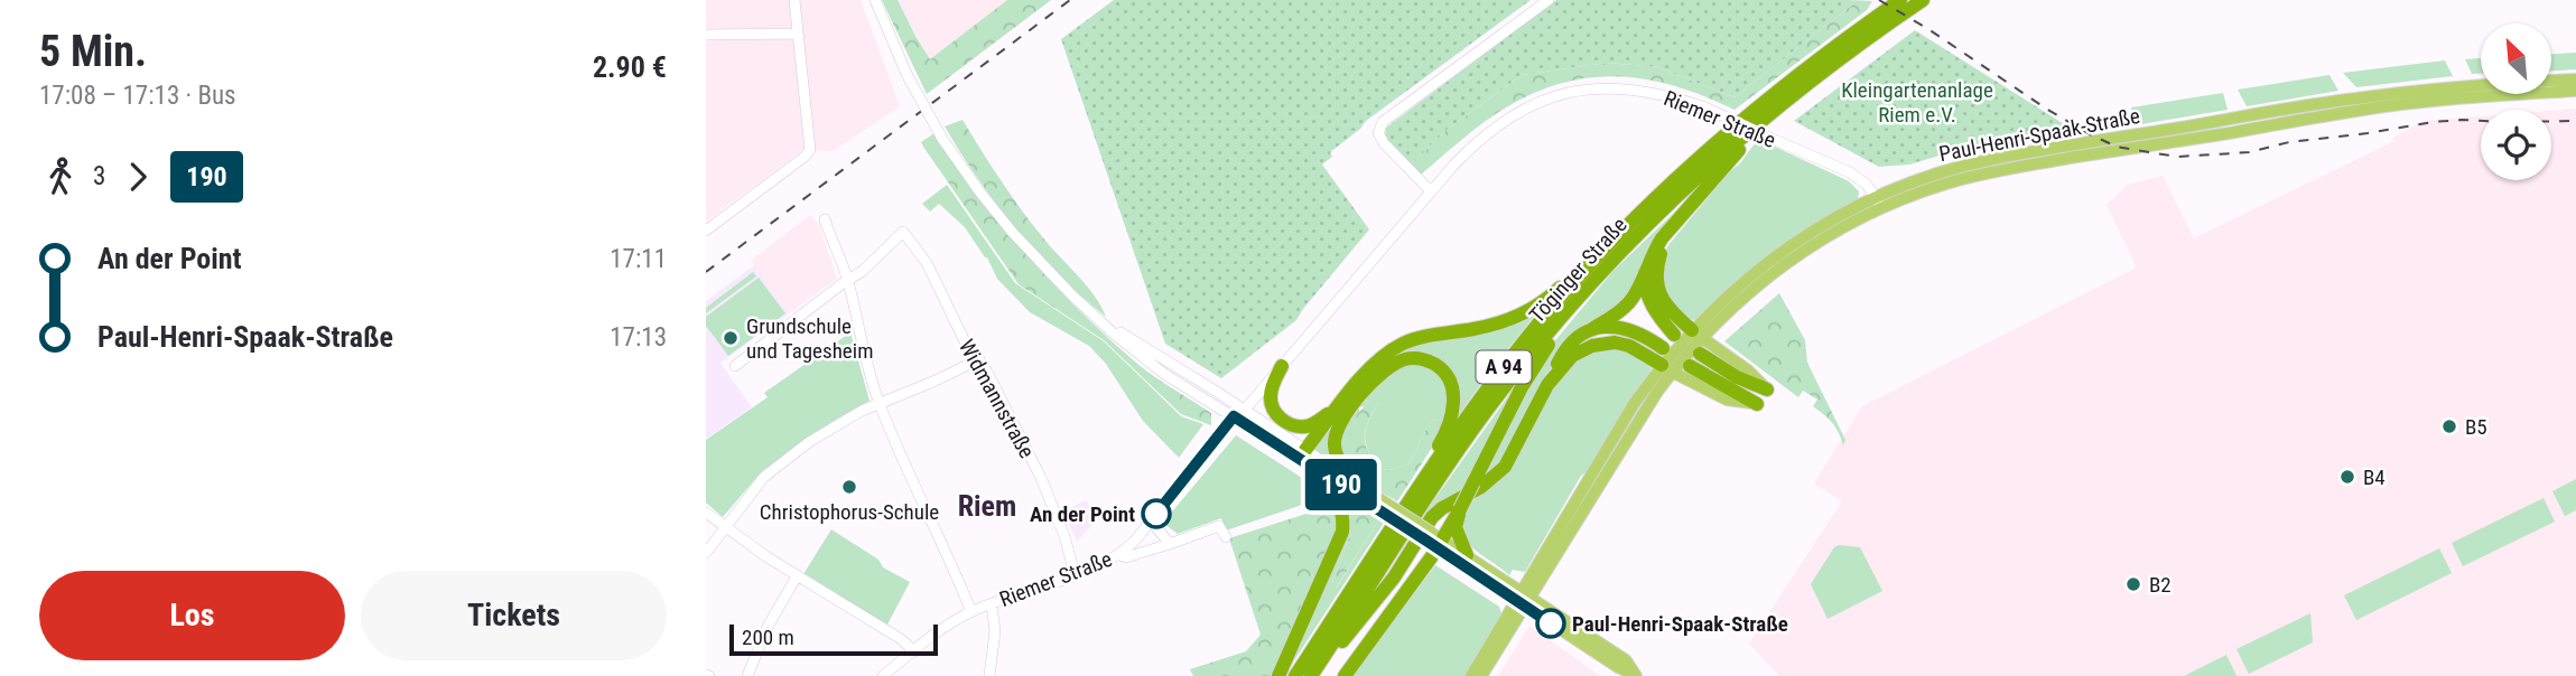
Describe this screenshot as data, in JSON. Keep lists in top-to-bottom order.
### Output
{
  "streets": {
    "highway": ["Töginger Straße", "A 94"],
    "main road": ["Paul-Henri-Spaak-Straße"],
    "street": ["Riemer Straße", "Widmannstraße"]
  },
  "crossings": [
    ["Riemer Straße", "Paul-Henri-Spaak-Straße"],
    ["Riemer Straße", "Widmannstraße"]
  ],
  "districts": ["Riem"],
  "parks": ["Kleingartenanlage Riem e.V."],
  "places": [
    "Grundschule und Tagesheim",
    "B5",
    "B4",
    "Christophorus-Schule",
    "An der Point",
    "B2",
    "Paul-Henri-Spaak-Straße"
  ],
  "lines": ["bus line 190"],
  "scale_bar": "200 m",
  "north": "top left",
  "page": {
    "heading": ["5 Min.", "17:08 – 17:13 · Bus", "2.90 €"],
    "on_map": "190",
    "legs": ["3", "190"],
    "list": [
      {
        "name": "An der Point",
        "value": "17:11"
      },
      {
        "name": "Paul-Henri-Spaak-Straße",
        "value": "17:13"
      }
    ],
    "buttons": ["Los", "Tickets"],
    "scale": "200 m"
  }
}
